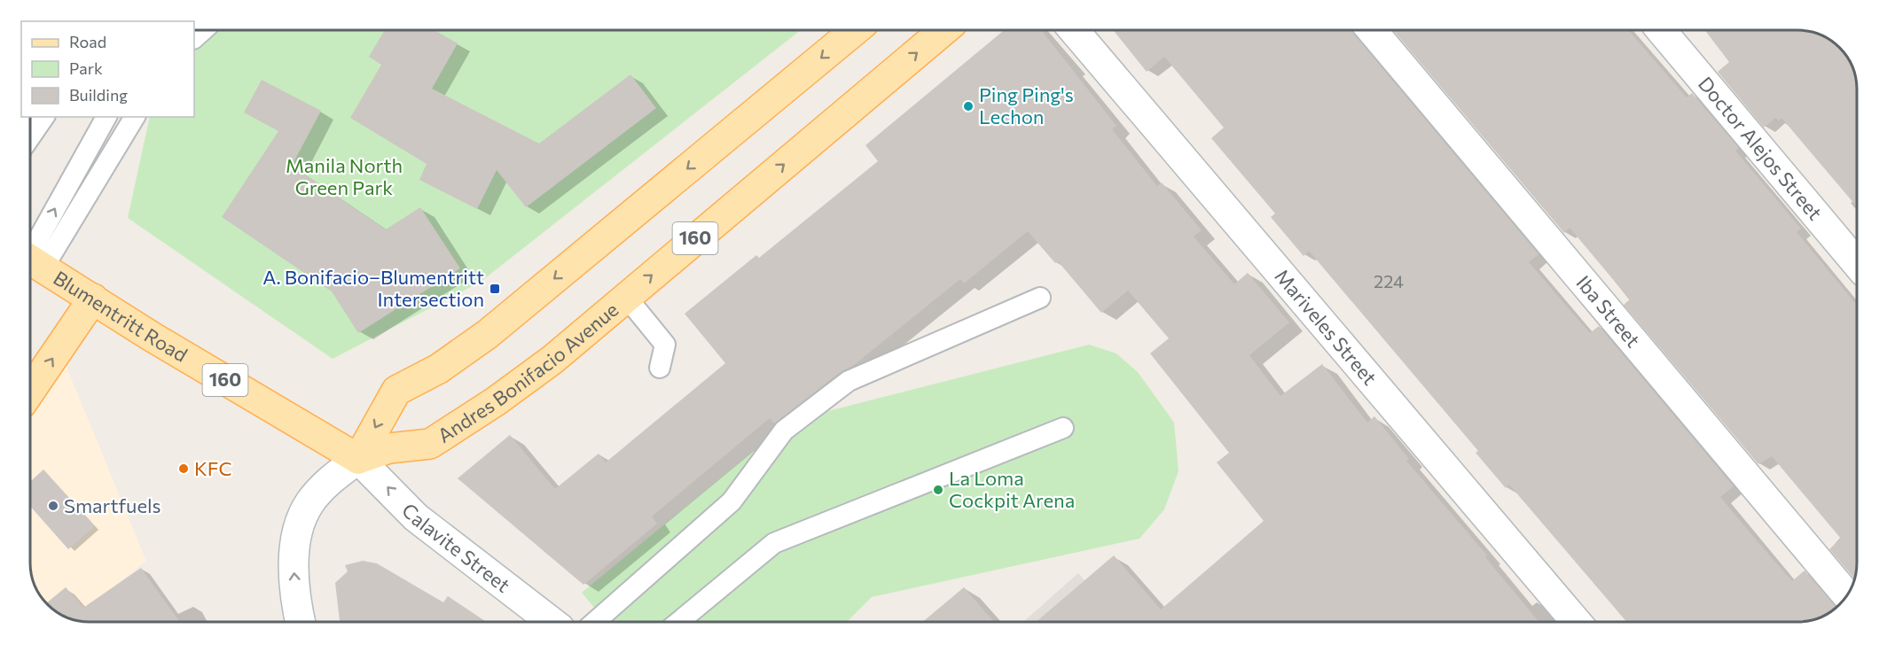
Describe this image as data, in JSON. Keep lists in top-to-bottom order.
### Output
{
  "streets": {
    "main road": ["160", "Blumentritt Road", "Andres Bonifacio Avenue"],
    "street": [
      "Doctor Alejos Street",
      "Iba Street",
      "Mariveles Street",
      "Calavite Street"
    ]
  },
  "crossings": [
    ["Blumentritt Road", "Andres Bonifacio Avenue"],
    ["Blumentritt Road", "Calavite Street"],
    ["Andres Bonifacio Avenue", "Calavite Street"]
  ],
  "one_way": ["Calavite Street"],
  "parks": ["Manila North Green Park"],
  "places": {
    "other": [
      "Ping Ping's Lechon",
      "KFC",
      "La Loma Cockpit Arena",
      "Smartfuels"
    ],
    "transit": ["A. Bonifacio–Blumentritt Intersection"]
  },
  "house_numbers": ["224"],
  "legend": ["Road", "Park", "Building"]
}
